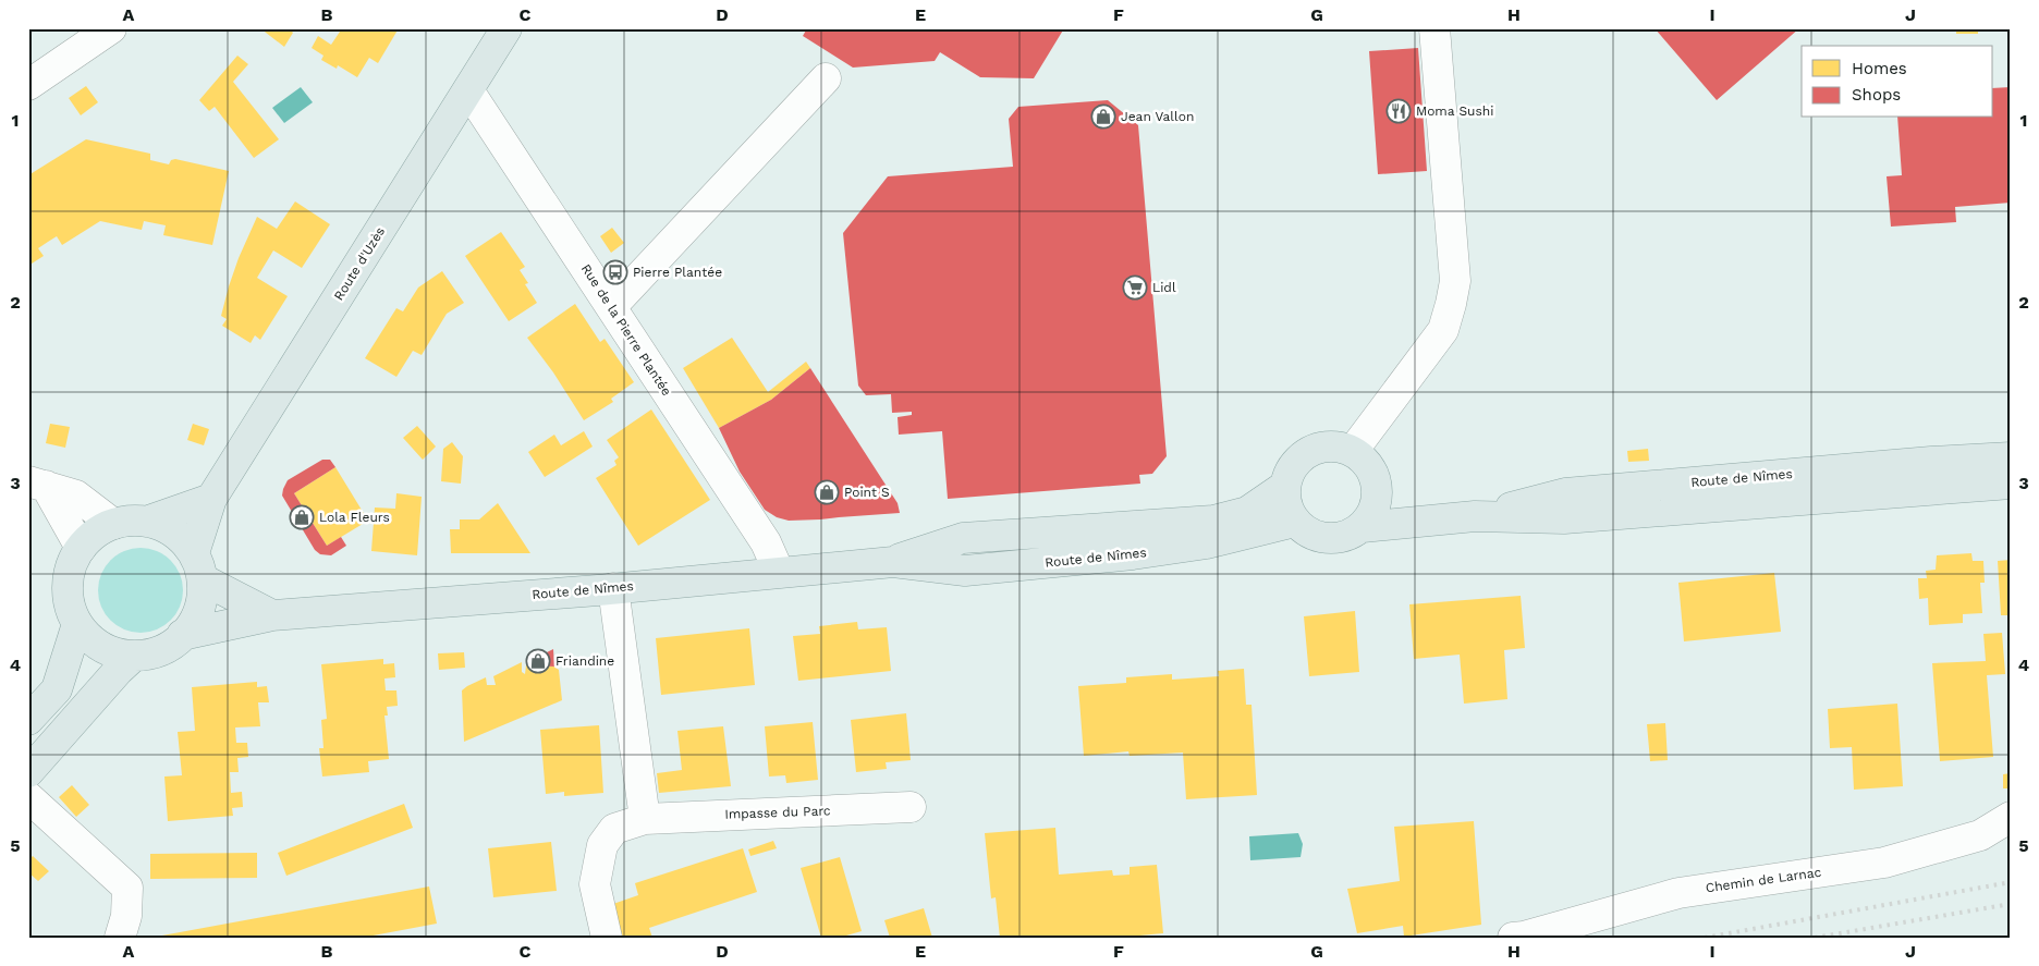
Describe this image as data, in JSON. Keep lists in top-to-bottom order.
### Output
{
  "streets": {
    "main road": ["Route d'Uzès", "Route de Nîmes"],
    "street": ["Rue de la Pierre Plantée", "Impasse du Parc", "Chemin de Larnac"]
  },
  "crossings": [
    ["Route d'Uzès", "Rue de la Pierre Plantée"],
    ["Route d'Uzès", "Route de Nîmes"],
    ["Rue de la Pierre Plantée", "Route de Nîmes"]
  ],
  "places": {
    "restaurant": ["Moma Sushi"],
    "shop": [
      "Jean Vallon",
      "Point S",
      "Lola Fleurs",
      "Friandine"
    ],
    "bus stop": ["Pierre Plantée"],
    "supermarket": ["Lidl"]
  },
  "legend": ["Homes", "Shops"],
  "grid": {
    "columns": [
      "A",
      "B",
      "C",
      "D",
      "E",
      "F",
      "G",
      "H",
      "I",
      "J"
    ],
    "rows": [
      "1",
      "2",
      "3",
      "4",
      "5"
    ]
  }
}
